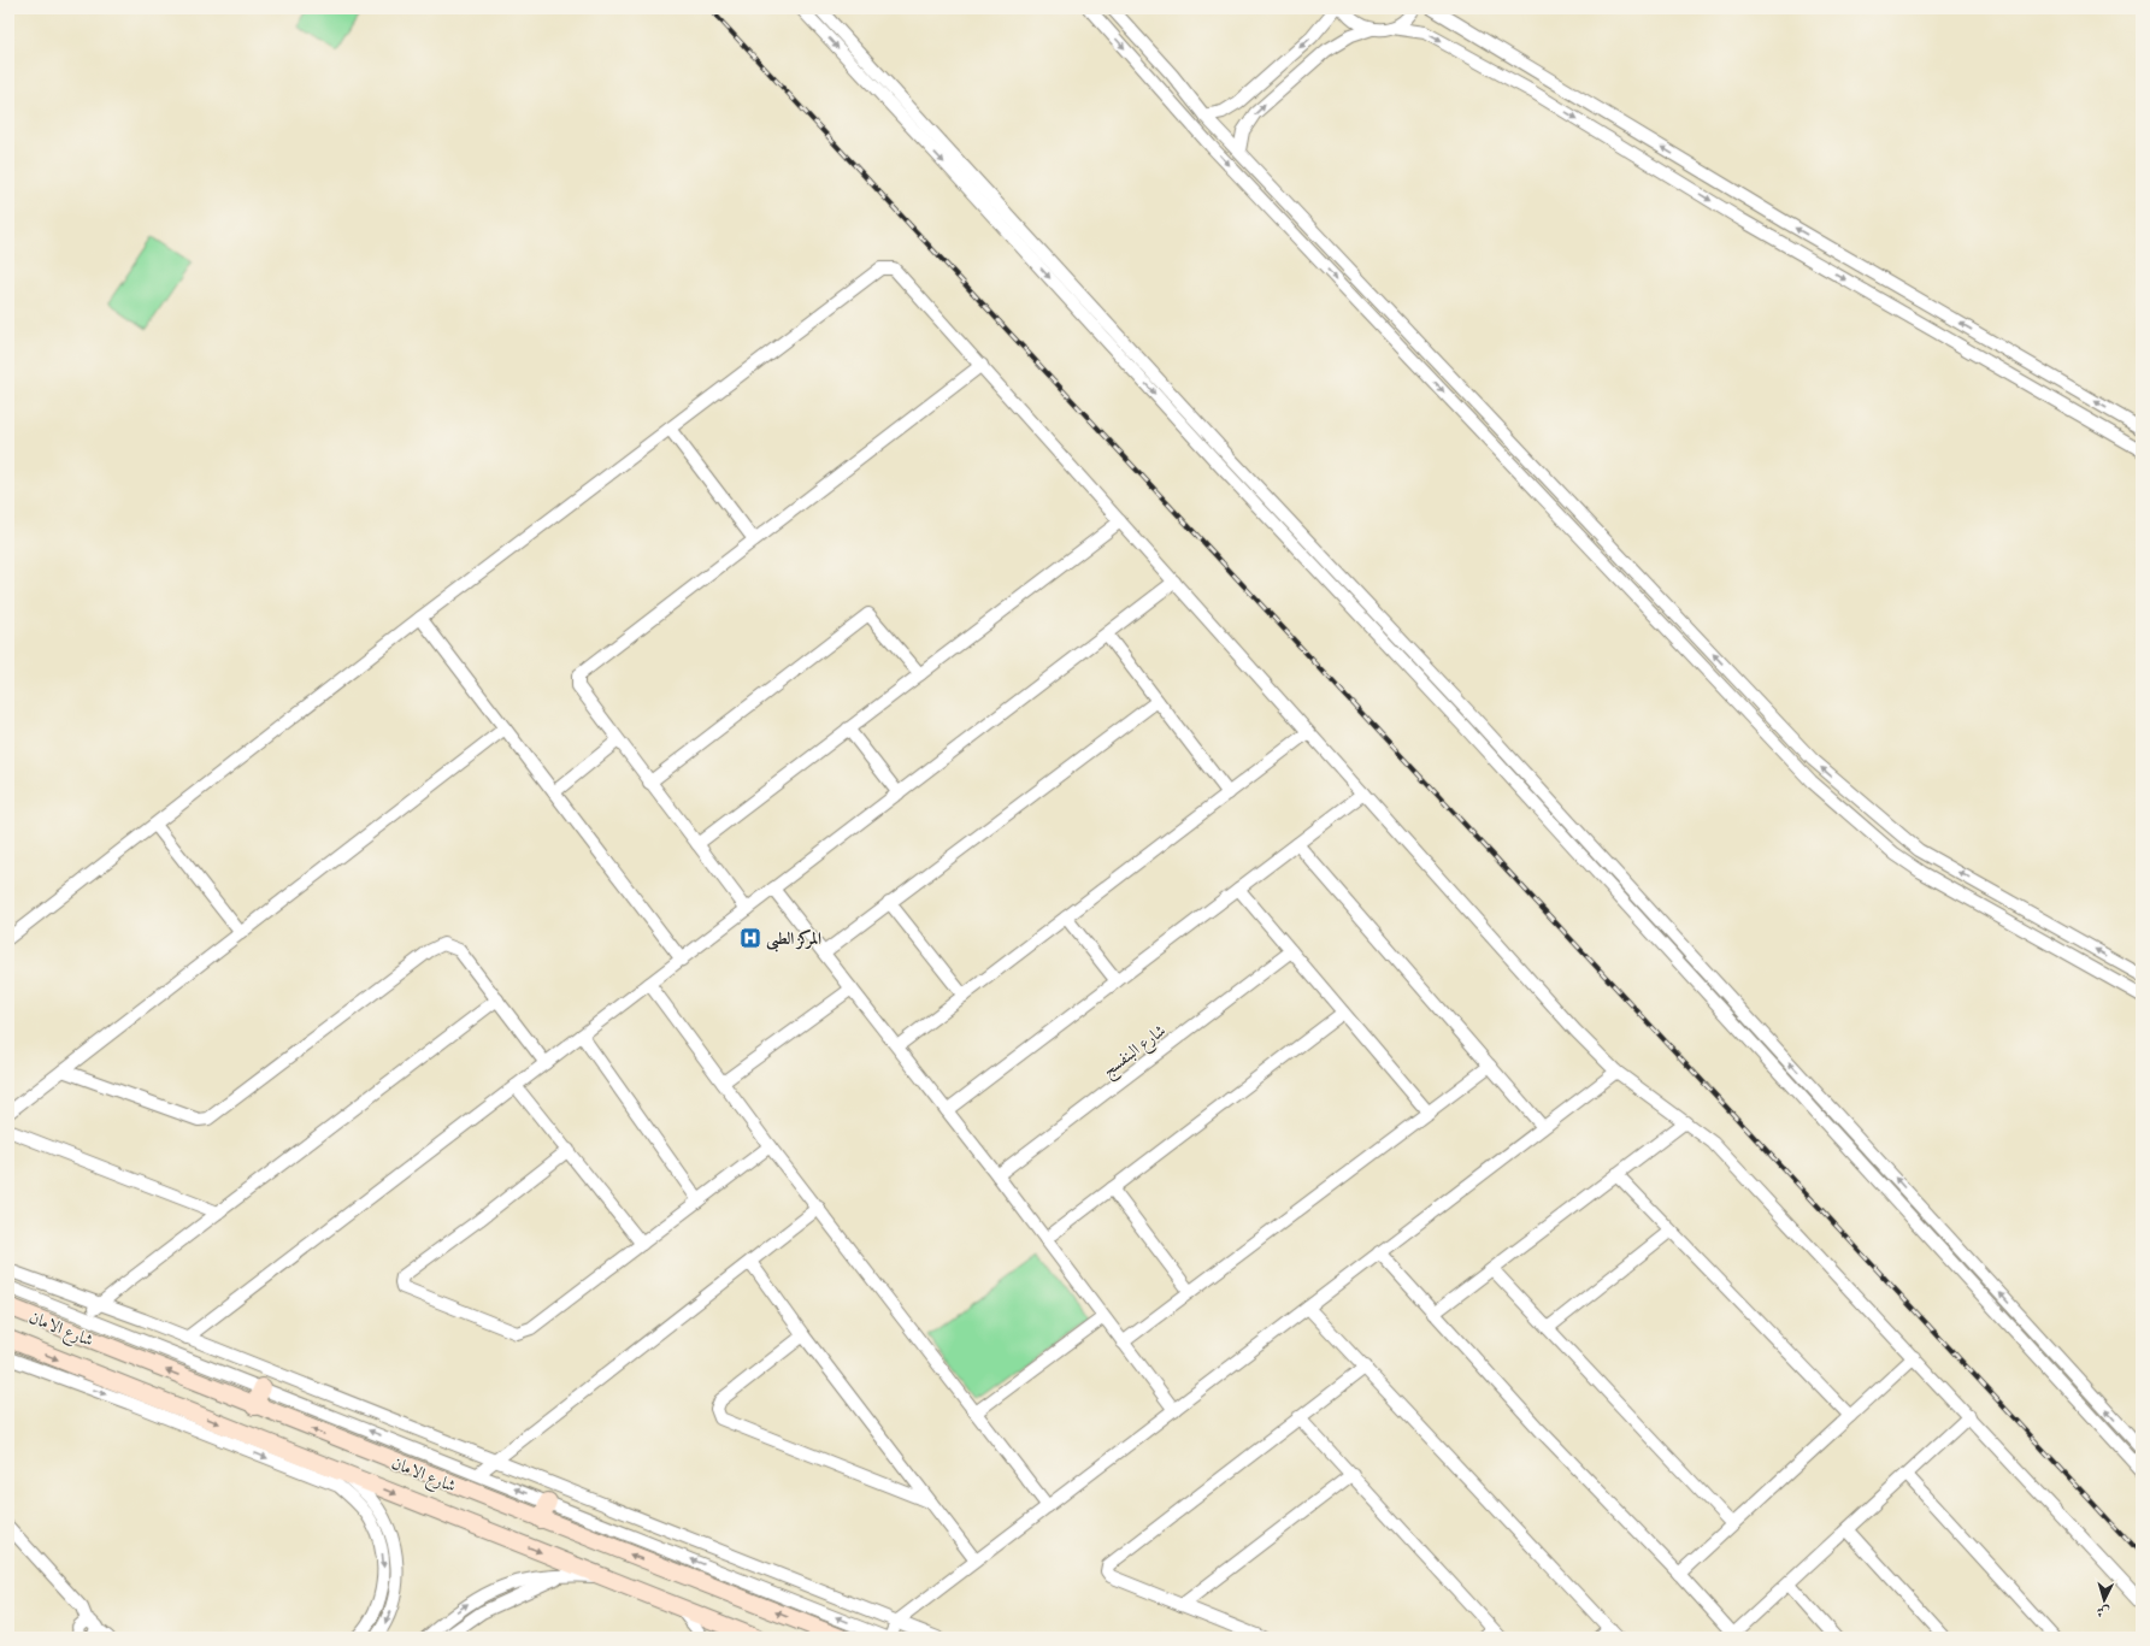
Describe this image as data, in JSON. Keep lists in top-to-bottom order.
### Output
{
  "streets": {
    "street": ["شارع البنفسج", "شارع الامان"]
  },
  "places": {
    "hospital": ["المركز الطبى"]
  },
  "north": "bottom"
}
